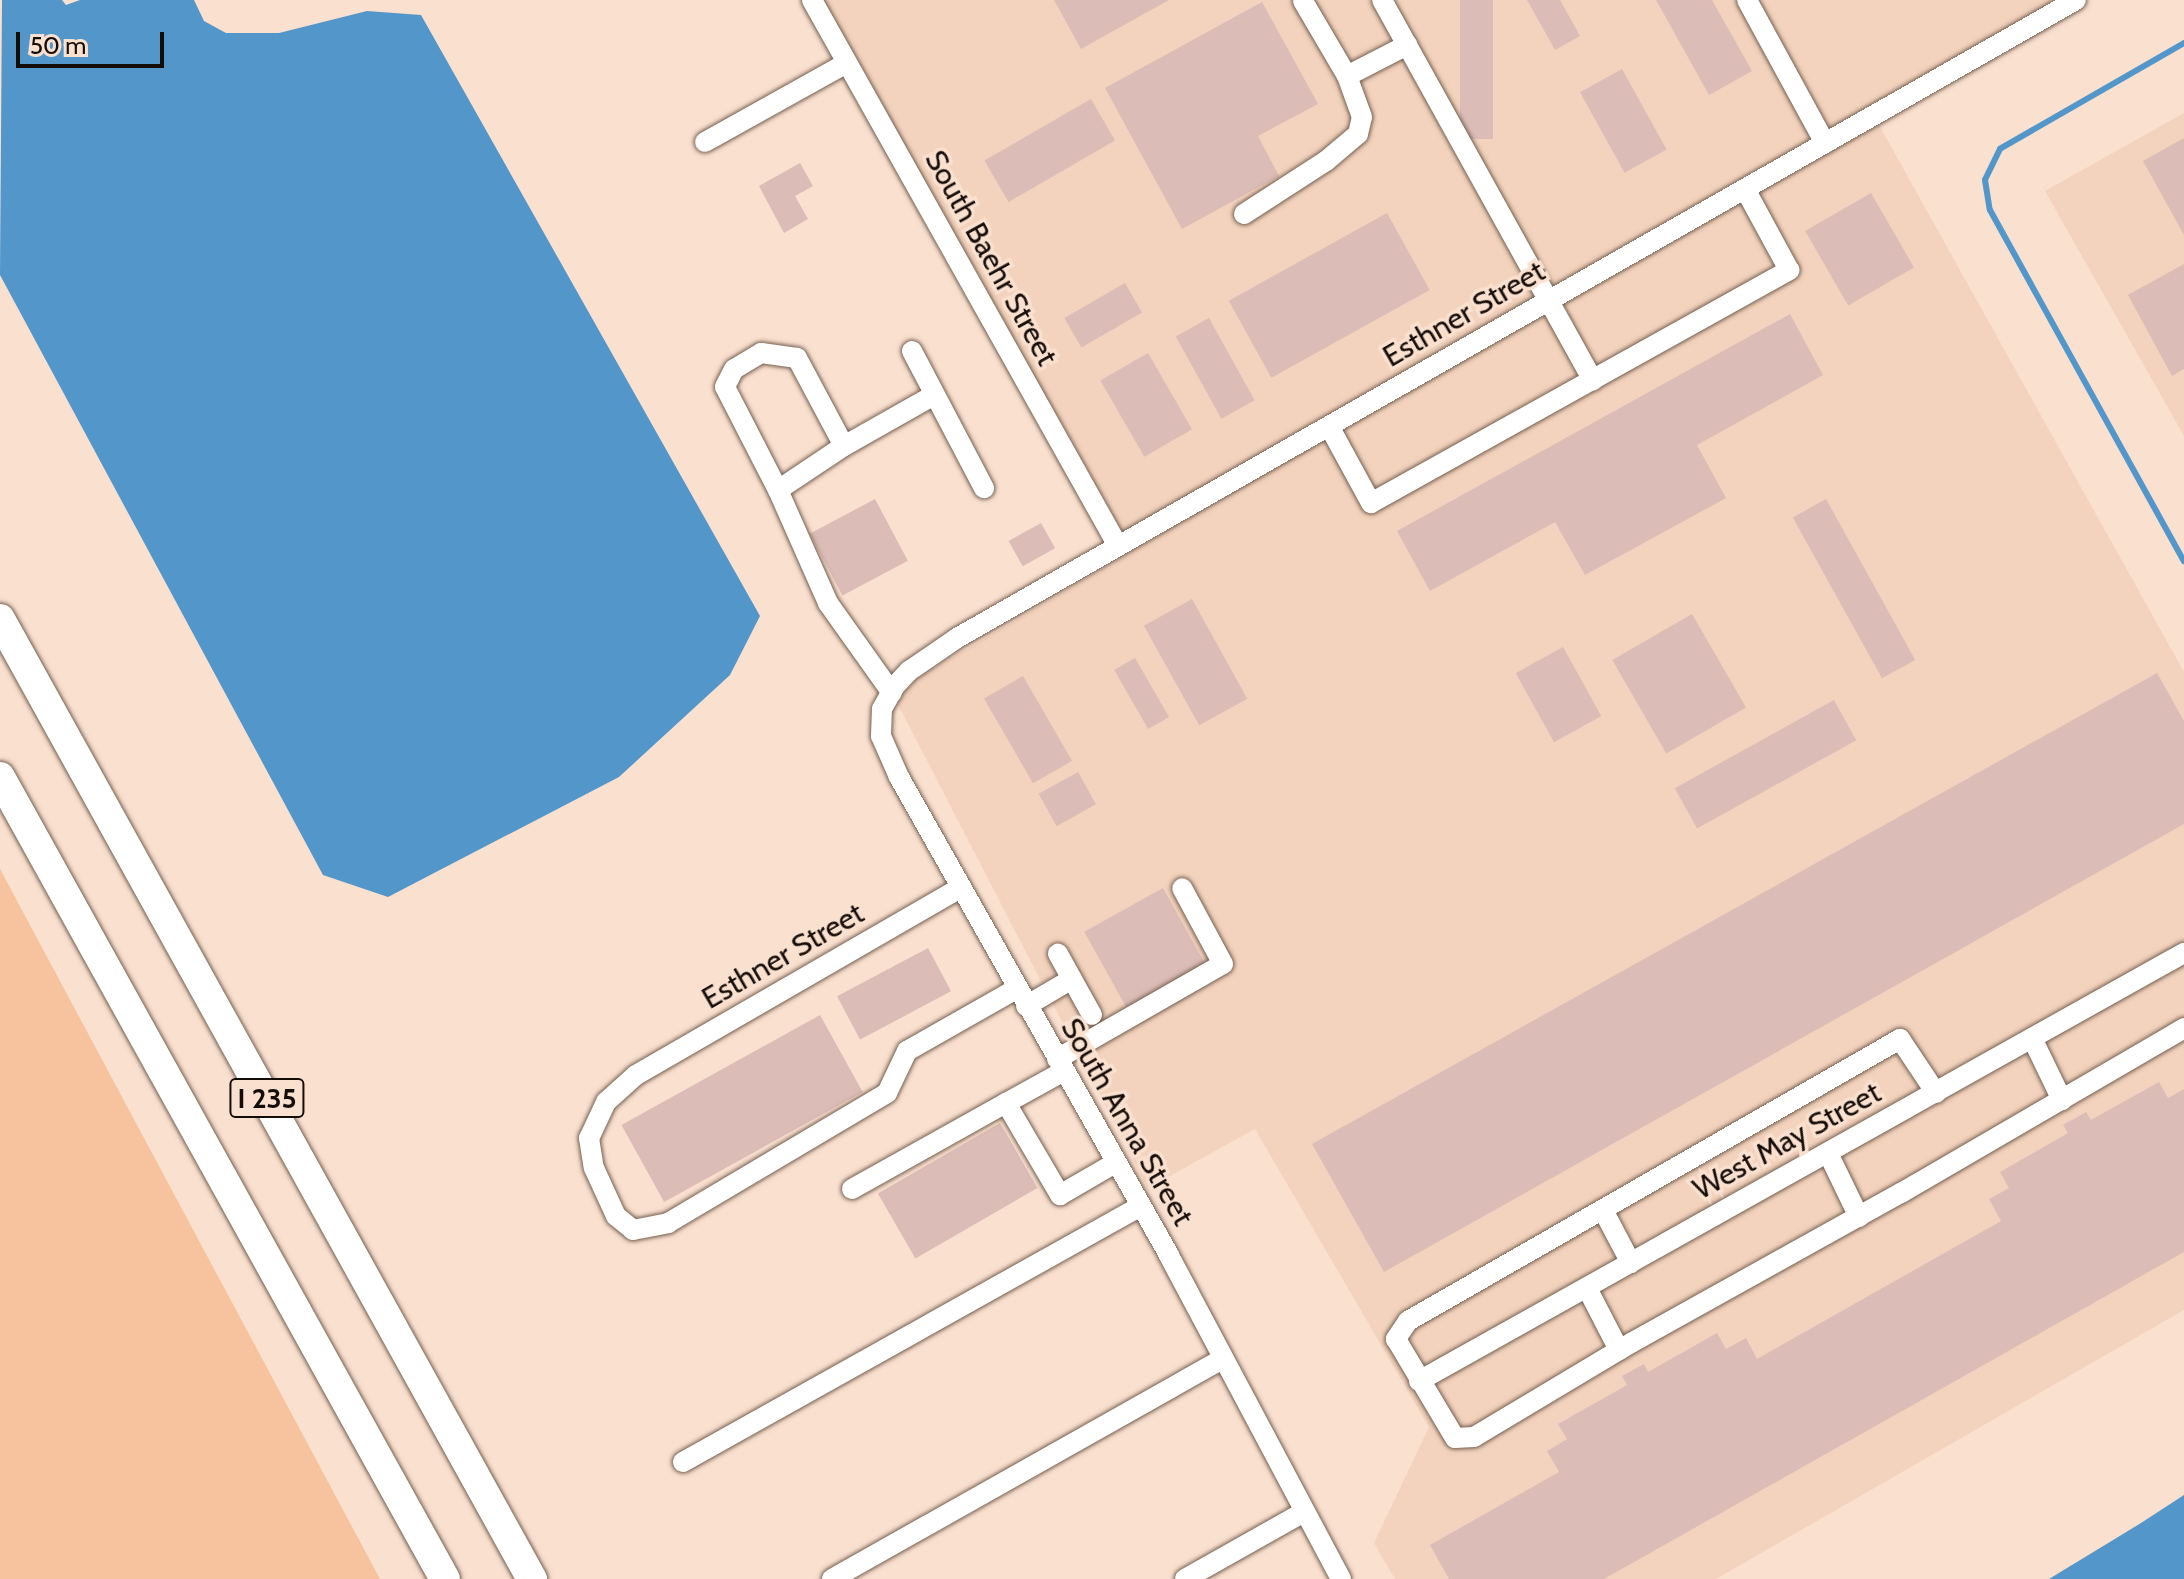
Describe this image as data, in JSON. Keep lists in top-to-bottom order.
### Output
{
  "streets": {
    "highway": ["I 235"],
    "street": [
      "South Baehr Street",
      "Esthner Street",
      "South Anna Street",
      "West May Street"
    ]
  },
  "crossings": [
    ["South Baehr Street", "Esthner Street"],
    ["Esthner Street", "South Anna Street"]
  ],
  "scale_bar": "50 m"
}
